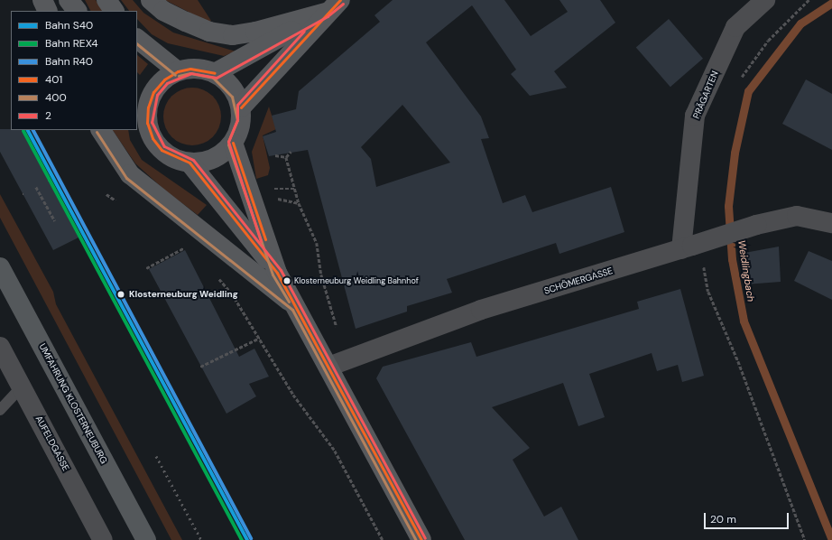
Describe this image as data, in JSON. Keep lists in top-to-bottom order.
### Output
{
  "streets": {
    "main road": ["UMFAHRUNG KLOSTERNEUBURG"],
    "street": ["PRÄGARTEN", "SCHÖMERGASSE", "AUFELDGASSE"]
  },
  "crossings": [
    ["PRÄGARTEN", "SCHÖMERGASSE"]
  ],
  "water": ["Weidlingbach"],
  "places": ["Klosterneuburg Weidling Bahnhof", "Klosterneuburg Weidling"],
  "lines": [
    "transit line 401",
    "transit line 2",
    "transit line 400",
    "rail line S40",
    "rail line R40",
    "rail line REX4"
  ],
  "legend": [
    "Bahn S40",
    "Bahn REX4",
    "Bahn R40",
    "401",
    "400",
    "2"
  ],
  "scale_bar": "20 m"
}
